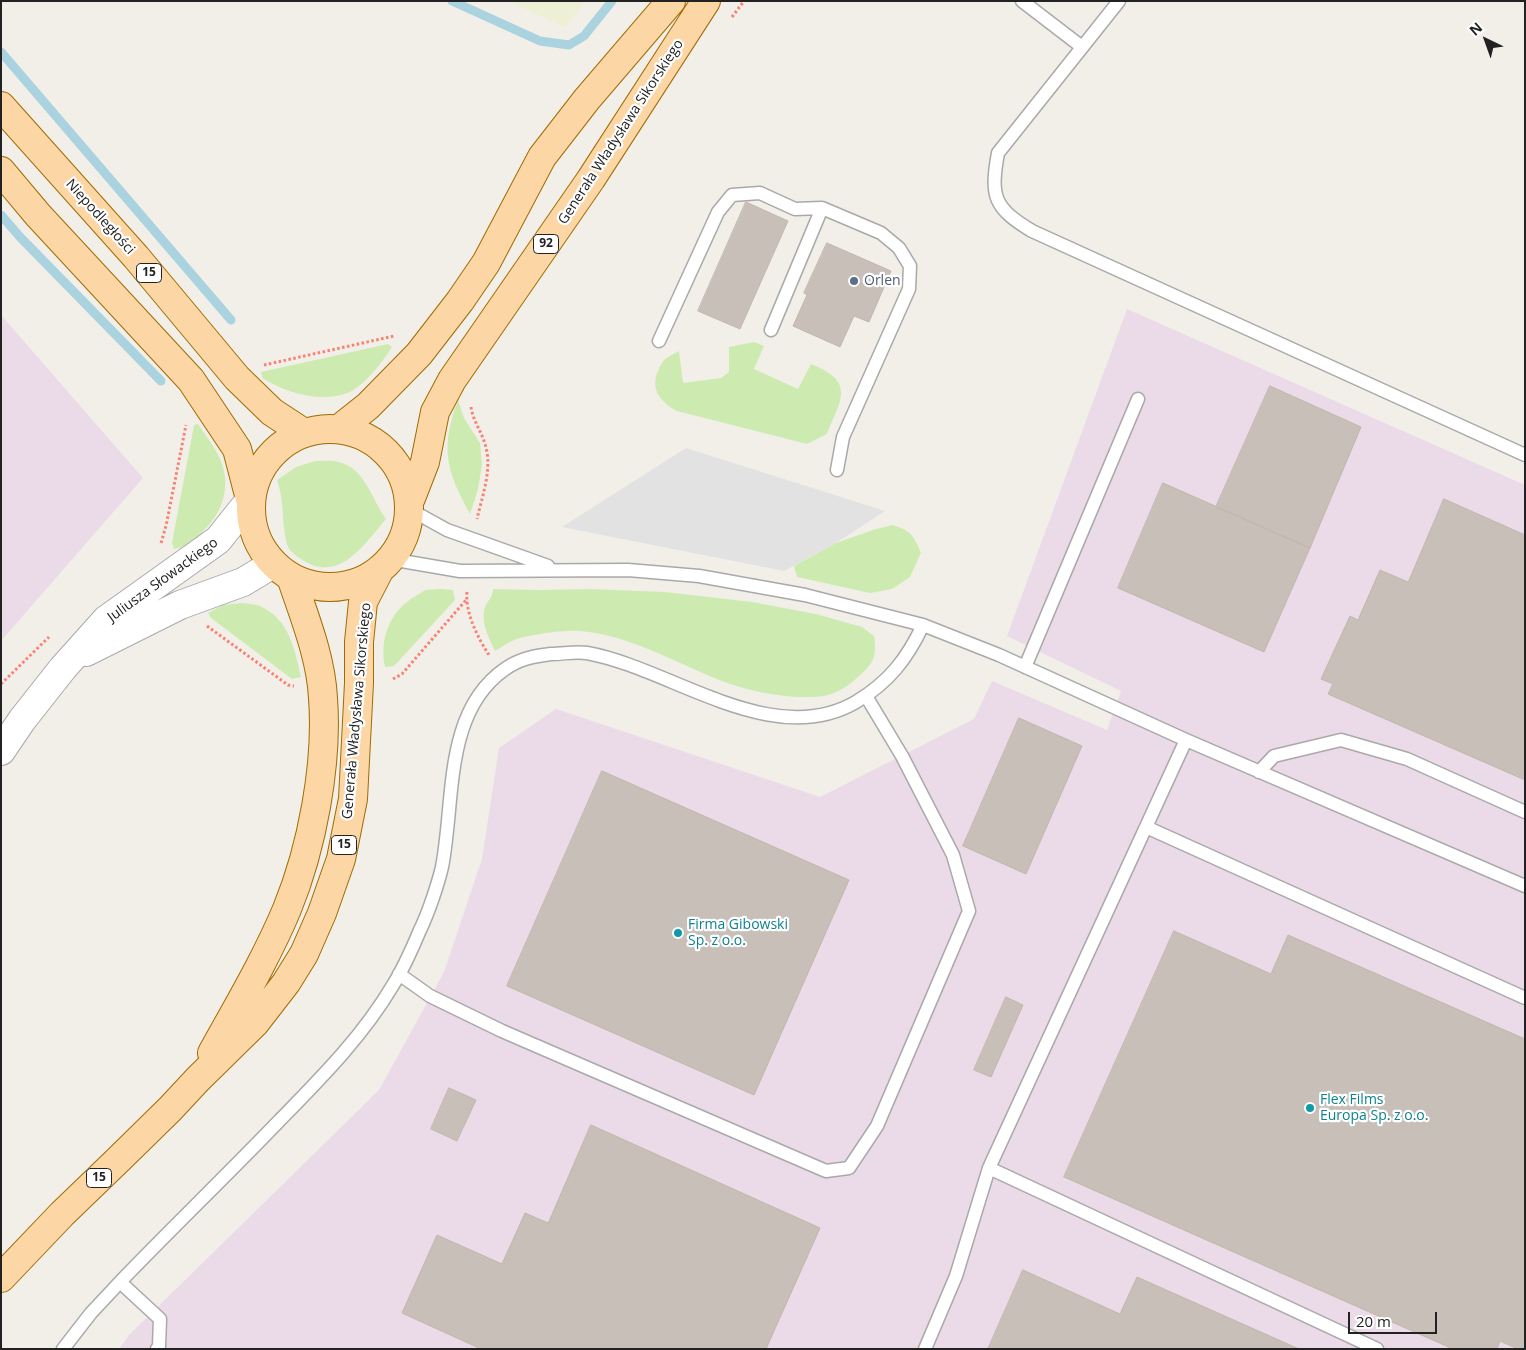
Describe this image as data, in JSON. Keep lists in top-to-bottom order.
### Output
{
  "streets": {
    "main road": [
      "Generała Władysława Sikorskiego",
      "Niepodległości",
      "92",
      "15"
    ],
    "street": ["Juliusza Słowackiego"]
  },
  "crossings": [
    ["Generała Władysława Sikorskiego", "Niepodległości"],
    ["Generała Władysława Sikorskiego", "15"],
    ["Generała Władysława Sikorskiego", "Juliusza Słowackiego"],
    ["Niepodległości", "15"],
    ["Niepodległości", "Juliusza Słowackiego"],
    ["15", "Juliusza Słowackiego"]
  ],
  "places": ["Orlen", "Firma Gibowski Sp. z o.o.", "Flex Films Europa Sp. z o.o."],
  "scale_bar": "20 m",
  "north": "top left"
}
